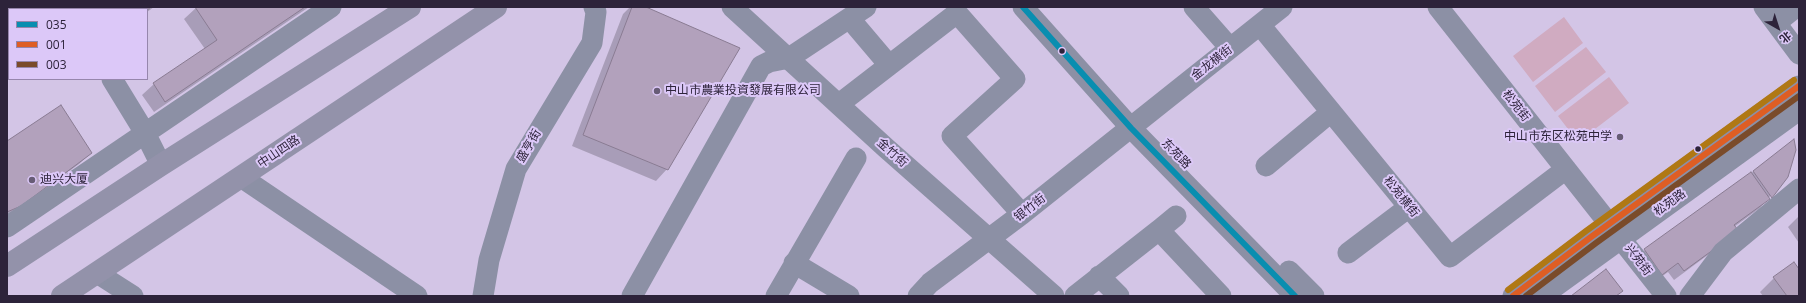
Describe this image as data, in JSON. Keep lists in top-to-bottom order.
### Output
{
  "streets": {
    "main road": ["中山四路"],
    "street": [
      "金龙横街",
      "松苑街",
      "盛亨街",
      "金竹街",
      "东苑路",
      "松苑横街",
      "松苑路",
      "银竹街",
      "兴苑街"
    ]
  },
  "crossings": [
    ["金龙横街", "东苑路"],
    ["金龙横街", "松苑横街"],
    ["金龙横街", "银竹街"],
    ["松苑街", "松苑横街"],
    ["松苑街", "松苑路"],
    ["松苑街", "兴苑街"],
    ["金竹街", "银竹街"],
    ["东苑路", "银竹街"],
    ["松苑路", "兴苑街"]
  ],
  "places": ["中山市農業投資發展有限公司", "中山市东区松苑中学", "迪兴大厦"],
  "lines": ["transit line 035", "transit line 001", "transit line 003"],
  "legend": ["035", "001", "003"],
  "north": "bottom right"
}
